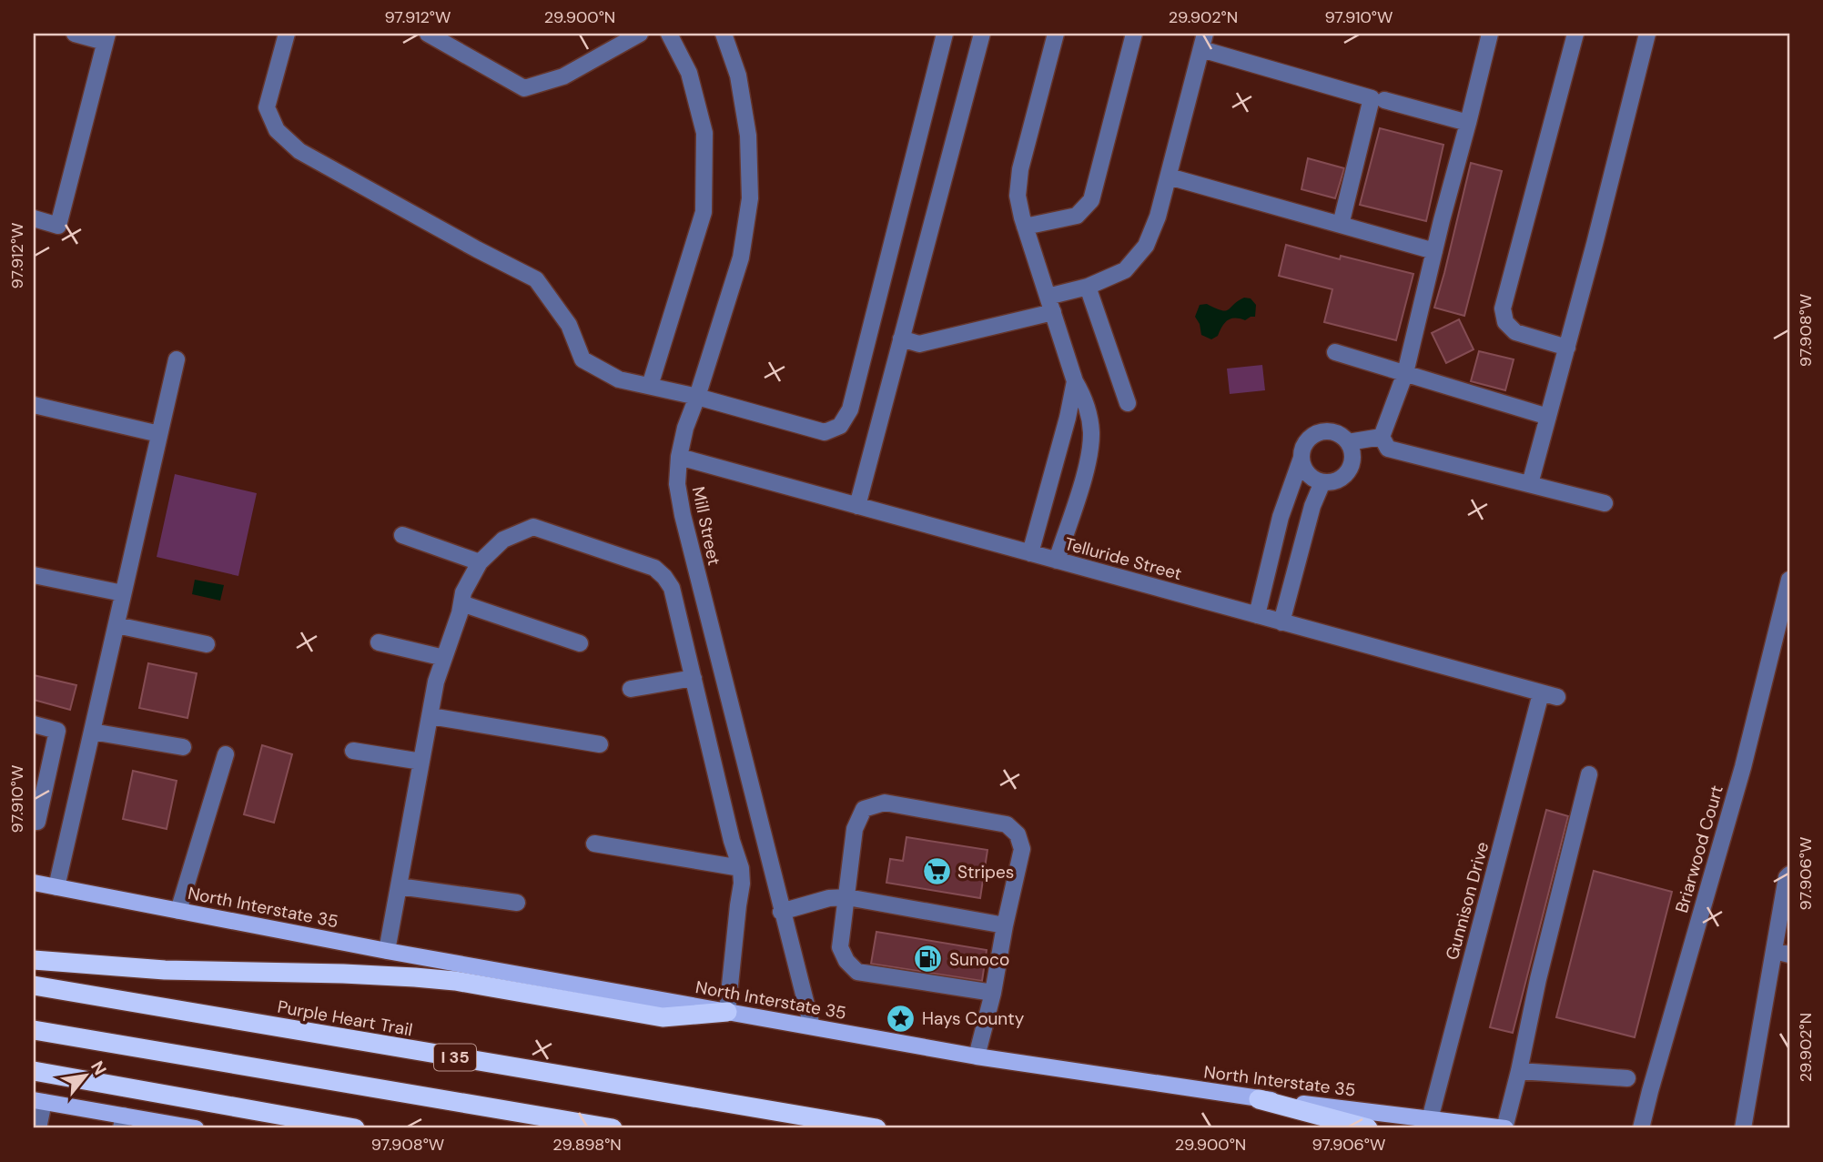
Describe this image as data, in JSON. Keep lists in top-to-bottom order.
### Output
{
  "streets": {
    "highway": ["Purple Heart Trail", "I 35"],
    "main road": ["North Interstate 35"],
    "street": [
      "Mill Street",
      "Telluride Street",
      "Briarwood Court",
      "Gunnison Drive"
    ]
  },
  "crossings": [
    ["Mill Street", "Telluride Street"],
    ["Mill Street", "North Interstate 35"],
    ["Telluride Street", "Gunnison Drive"],
    ["Gunnison Drive", "North Interstate 35"]
  ],
  "places": {
    "supermarket": ["Stripes"],
    "fuel station": ["Sunoco"],
    "place": ["Hays County"]
  },
  "north": "top right",
  "coordinates": [
    "97.912°W",
    "29.900°N",
    "29.902°N",
    "97.910°W",
    "97.908°W",
    "97.906°W",
    "29.898°N"
  ]
}
